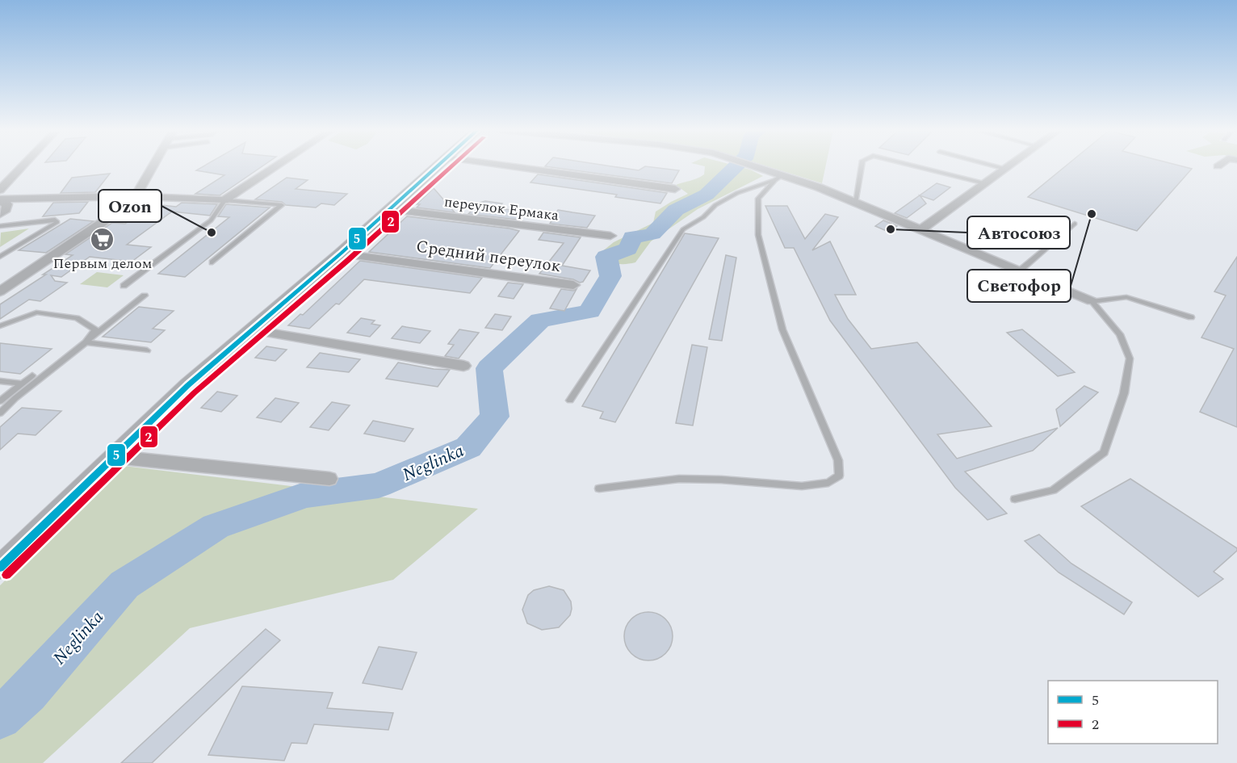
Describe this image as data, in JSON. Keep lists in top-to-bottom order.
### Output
{
  "streets": {
    "street": ["переулок Ермака", "Средний переулок"]
  },
  "water": ["Neglinka"],
  "places": {
    "other": ["Светофор", "Автосоюз", "Ozon"],
    "supermarket": ["Первым делом"]
  },
  "lines": ["transit line 5", "transit line 2"],
  "legend": ["5", "2"]
}
